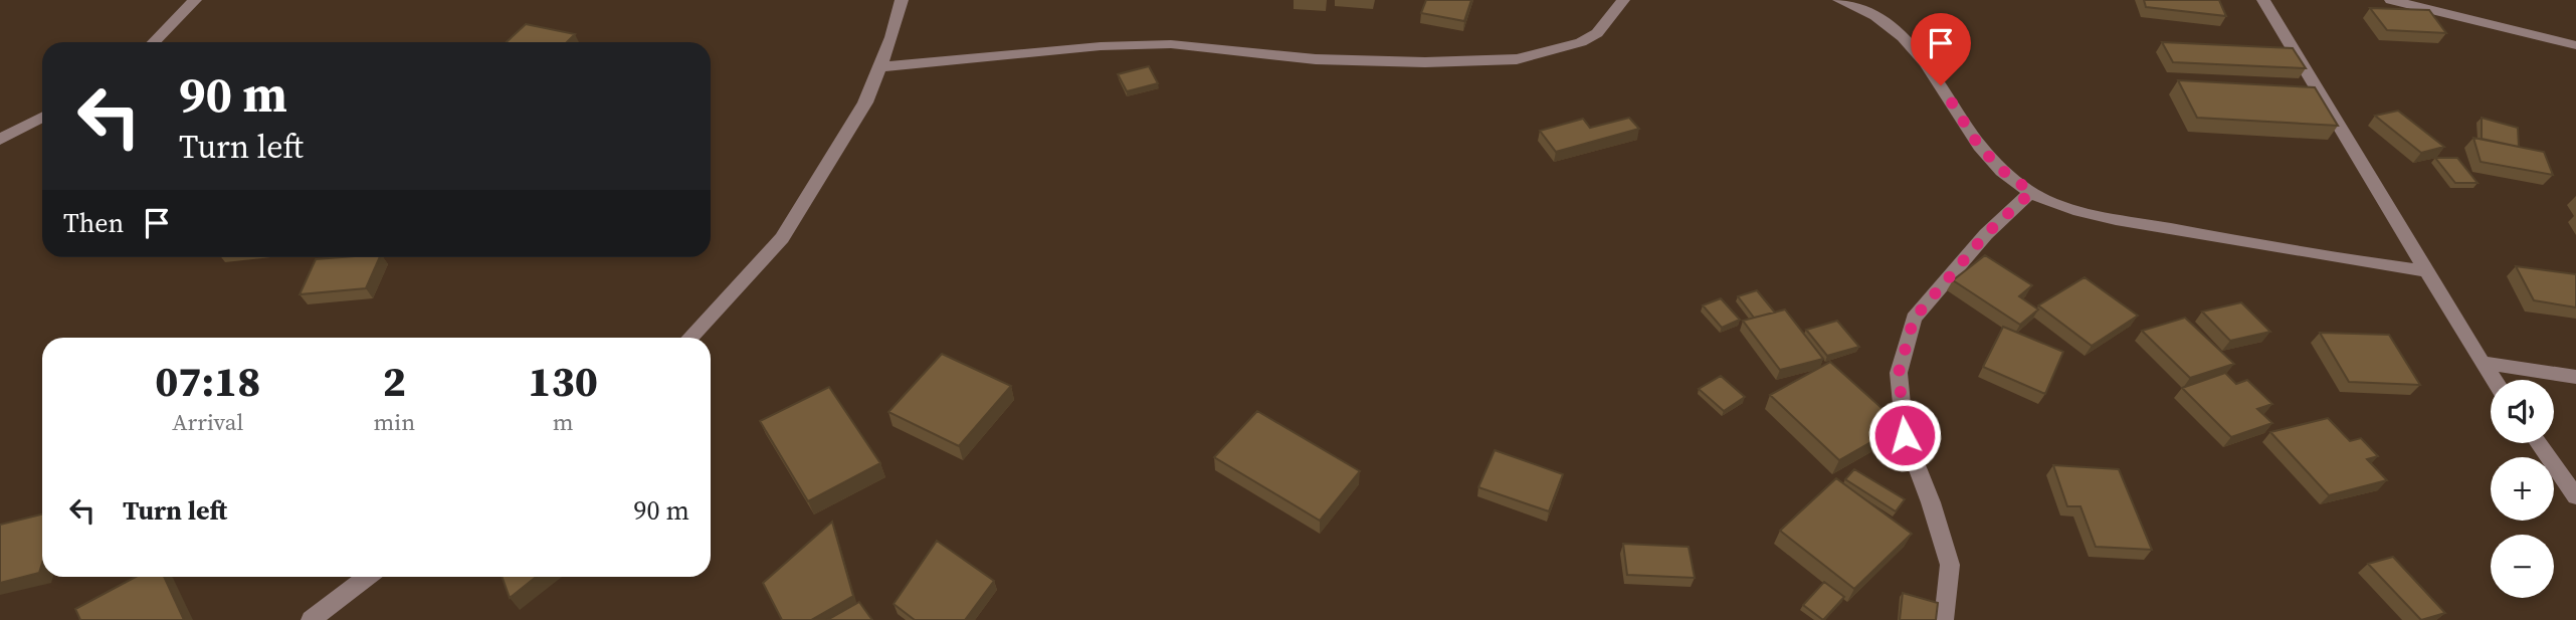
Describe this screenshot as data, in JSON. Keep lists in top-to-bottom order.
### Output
{
  "page": {
    "turn": ["90 m", "Turn left"],
    "then": "Then",
    "eta": [
      "07:18",
      "Arrival",
      "2",
      "min",
      "130",
      "m"
    ],
    "map_buttons": ["+", "−"],
    "list": [
      {
        "name": "Turn left",
        "value": "90 m"
      }
    ]
  }
}
